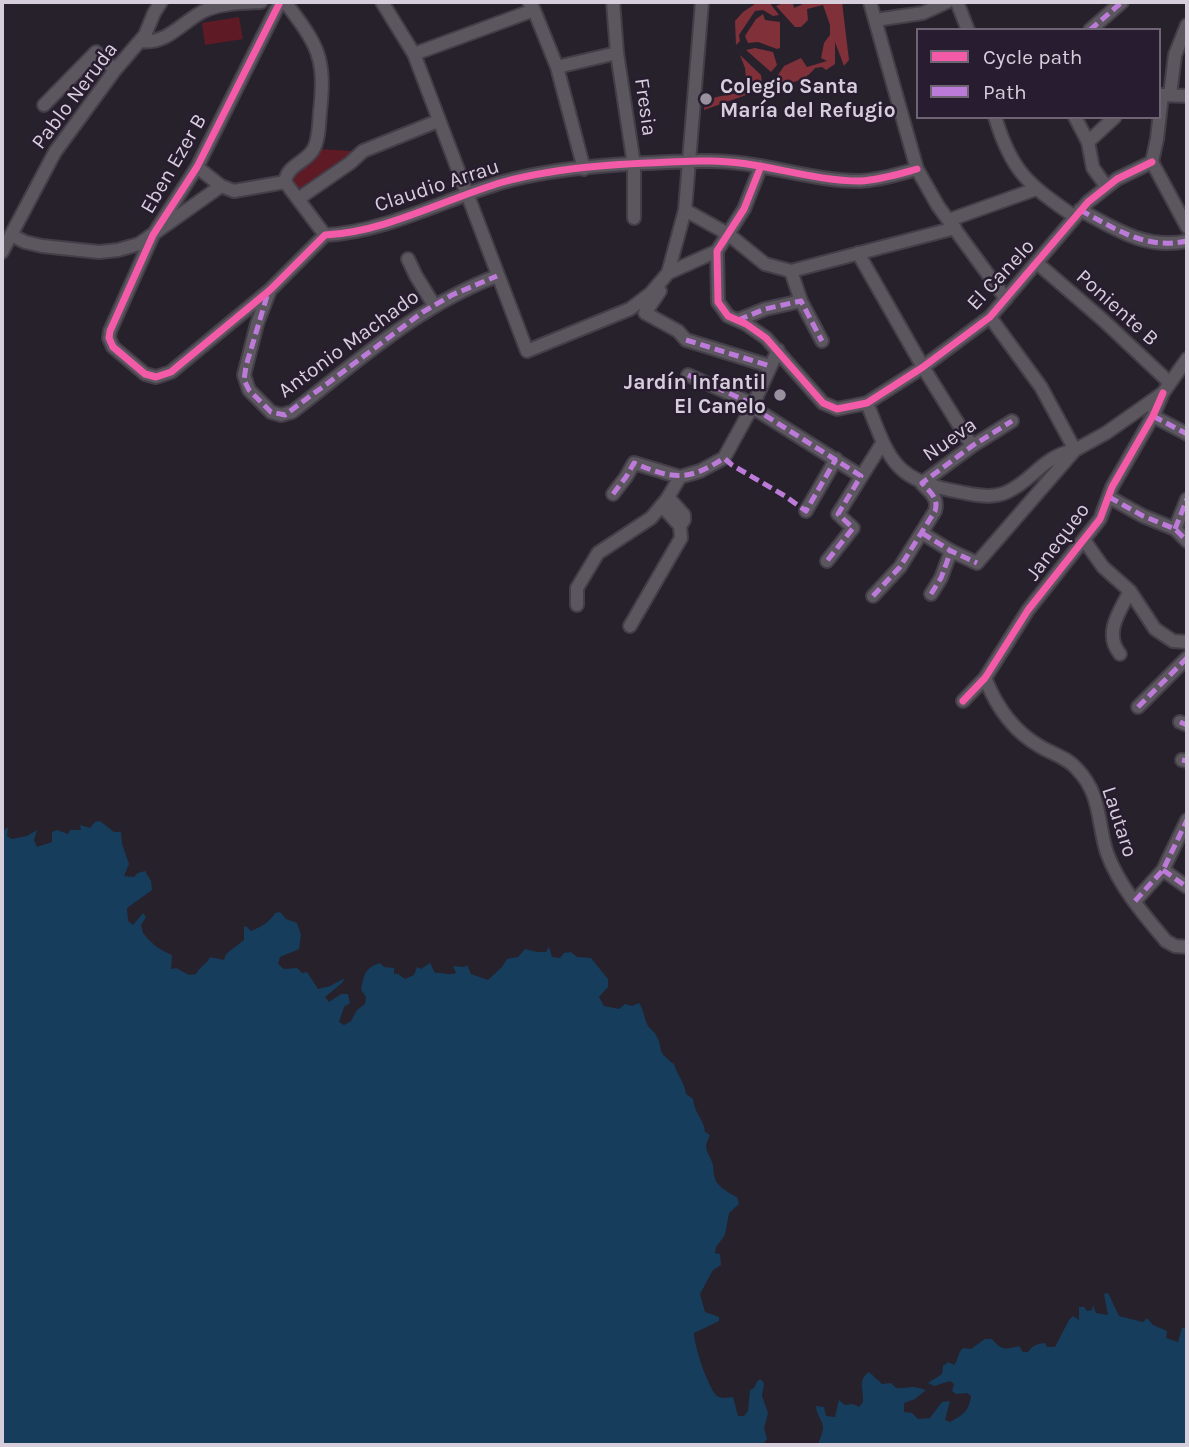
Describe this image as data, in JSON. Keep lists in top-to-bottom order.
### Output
{
  "streets": {
    "street": [
      "Pablo Neruda",
      "Fresia",
      "Eben Ezer B",
      "Claudio Arrau",
      "El Canelo",
      "Poniente B",
      "Antonio Machado",
      "Nueva",
      "Janequeo",
      "Lautaro"
    ]
  },
  "crossings": [
    ["Pablo Neruda", "Eben Ezer B"],
    ["Fresia", "Claudio Arrau"],
    ["Eben Ezer B", "Antonio Machado"],
    ["El Canelo", "Poniente B"],
    ["Poniente B", "Janequeo"],
    ["Janequeo", "Lautaro"]
  ],
  "places": ["Colegio Santa María del Refugio", "Jardín Infantil El Canelo"],
  "legend": ["Cycle path", "Path"]
}
